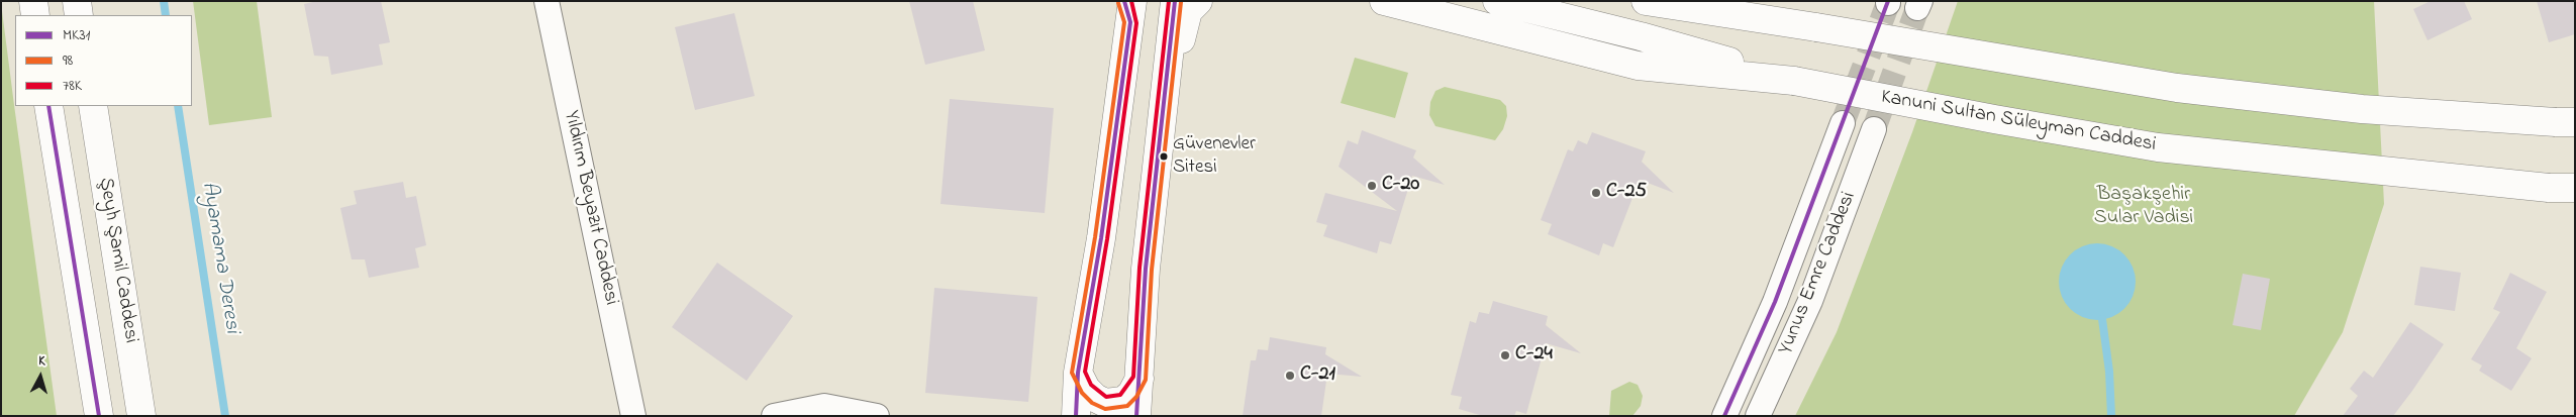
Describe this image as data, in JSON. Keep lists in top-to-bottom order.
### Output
{
  "streets": {
    "main road": ["Kanuni Sultan Süleyman Caddesi", "Şeyh Şamil Caddesi"],
    "street": ["Yıldırım Beyazıt Caddesi", "Yunus Emre Caddesi"]
  },
  "water": ["Ayamama Deresi"],
  "parks": ["Başakşehir Sular Vadisi"],
  "places": [
    "Güvenevler Sitesi",
    "C-20",
    "C-25",
    "C-24",
    "C-21"
  ],
  "lines": ["transit line MK31", "transit line 78K", "transit line 98"],
  "legend": ["MK31", "98", "78K"],
  "north": "top"
}
